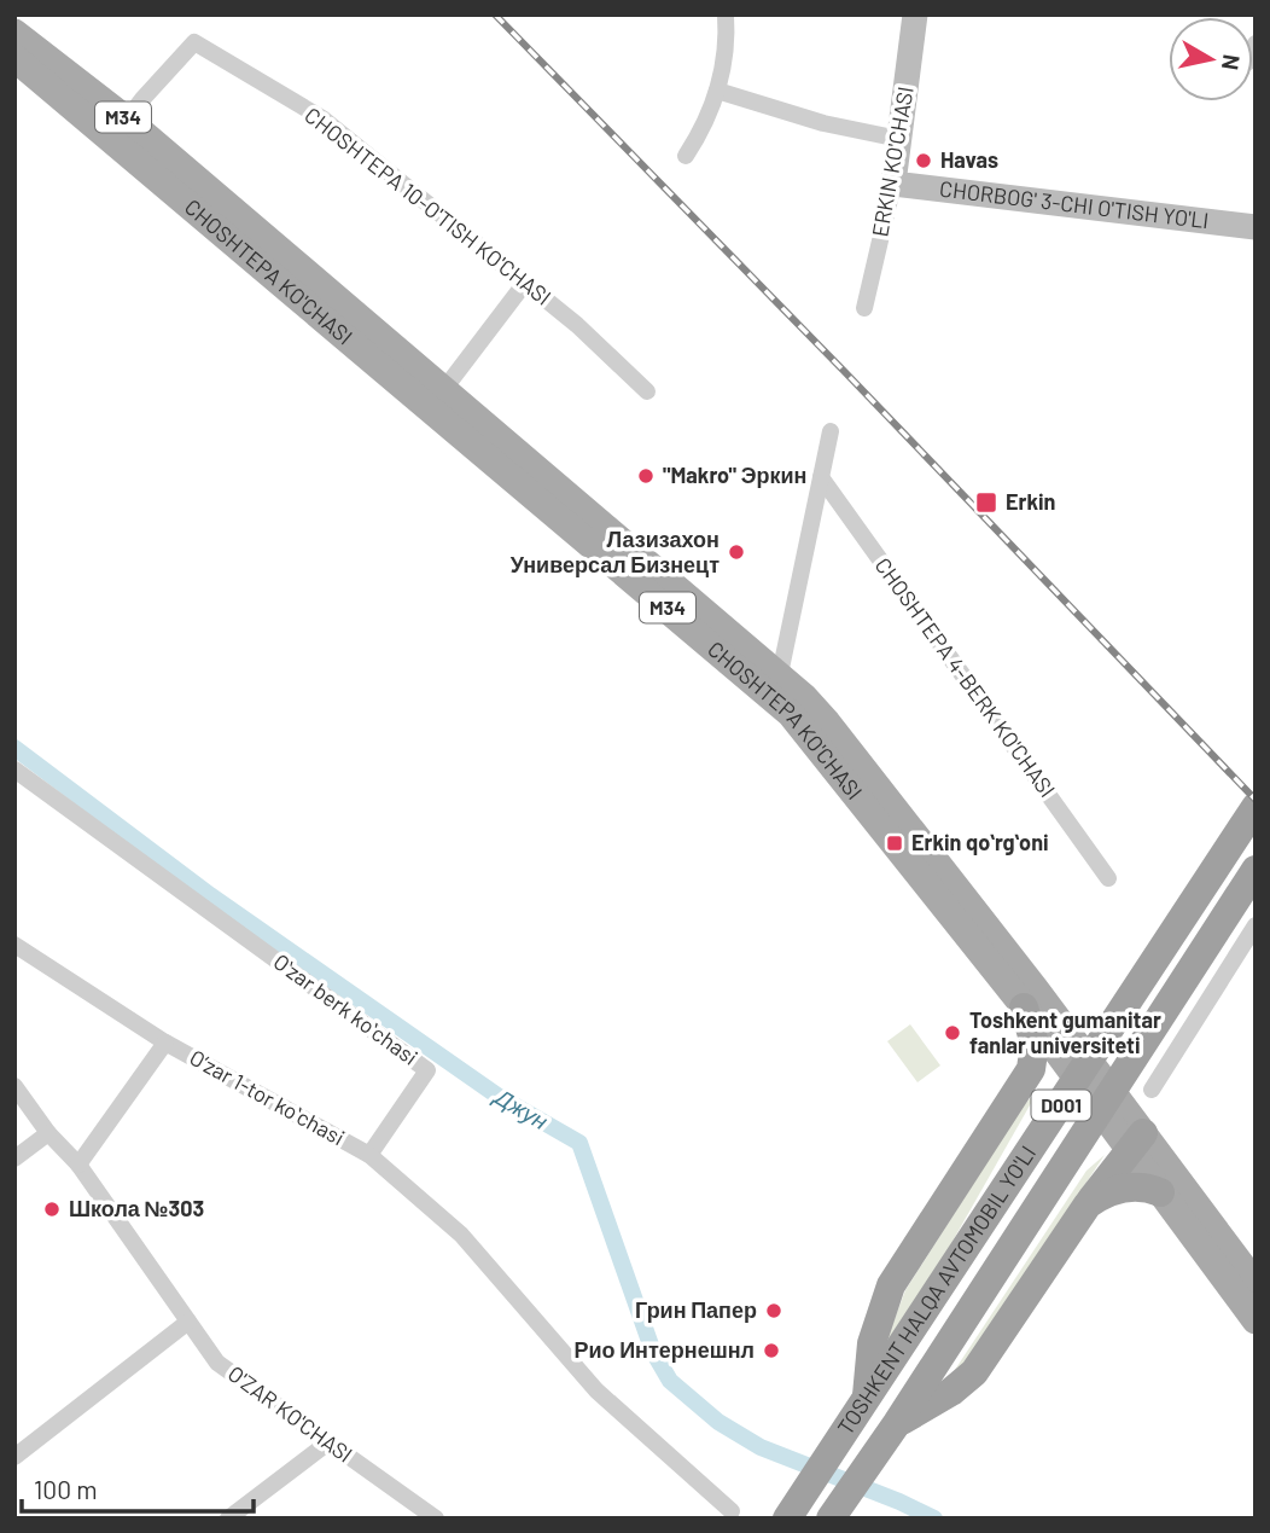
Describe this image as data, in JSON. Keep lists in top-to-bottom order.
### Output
{
  "streets": {
    "highway": ["D001", "TOSHKENT HALQA AVTOMOBIL YO'LI"],
    "main road": [
      "M34",
      "ERKIN KO'CHASI",
      "CHORBOG' 3-CHI O'TISH YO'LI",
      "CHOSHTEPA KO'CHASI"
    ],
    "street": [
      "CHOSHTEPA 10-O'TISH KO'CHASI",
      "CHOSHTEPA 4-BERK KO'CHASI",
      "Oʻzar berk koʻchasi",
      "O‘zar 1-tor koʻchasi",
      "O'ZAR KO'CHASI"
    ]
  },
  "crossings": [
    ["ERKIN KO'CHASI", "CHORBOG' 3-CHI O'TISH YO'LI"],
    ["CHOSHTEPA 10-O'TISH KO'CHASI", "CHOSHTEPA KO'CHASI"],
    ["Oʻzar berk koʻchasi", "O‘zar 1-tor koʻchasi"],
    ["O‘zar 1-tor koʻchasi", "O'ZAR KO'CHASI"]
  ],
  "water": ["Джун"],
  "places": {
    "other": [
      "Havas",
      "\"Makro\" Эркин",
      "Лазизахон Универсал Бизнецт",
      "Toshkent gumanitar fanlar universiteti",
      "Школа №303",
      "Грин Папер",
      "Рио Интернешнл"
    ],
    "transit": ["Erkin", "Erkin qoʻrgʻoni"]
  },
  "scale_bar": "100 m",
  "north": "right"
}
